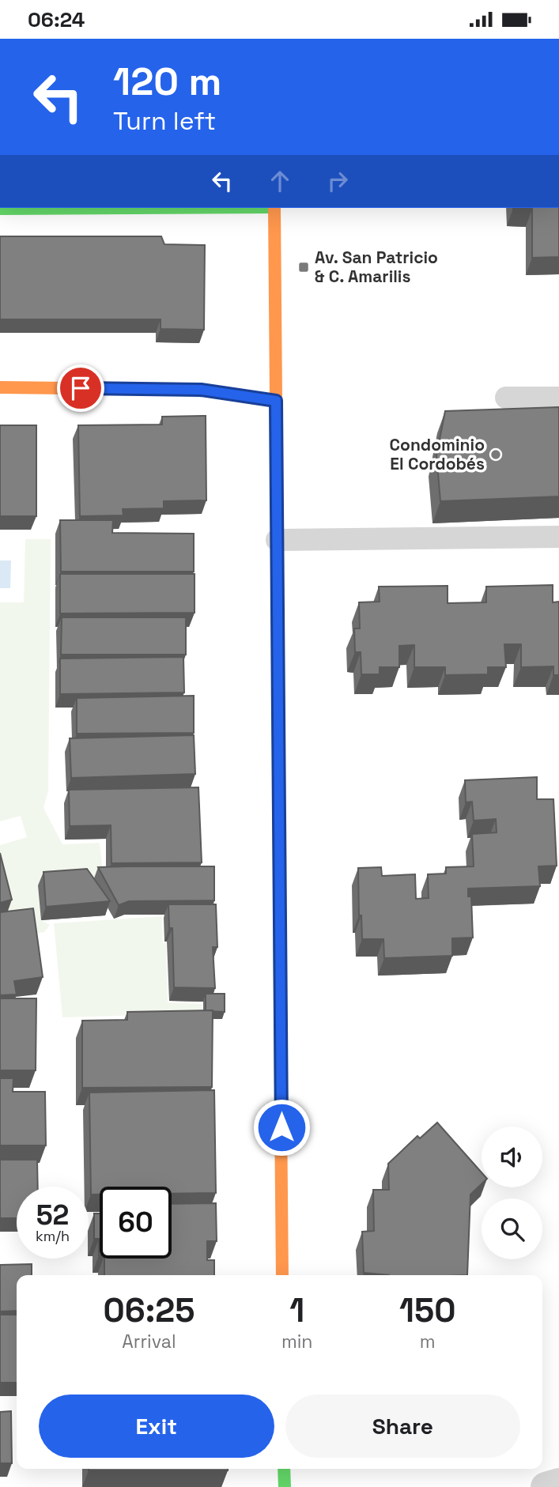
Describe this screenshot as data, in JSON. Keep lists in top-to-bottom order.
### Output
{
  "places": {
    "transit": ["Av. San Patricio & C. Amarilis"],
    "other": ["Condominio El Cordobés"]
  },
  "page": {
    "status": "06:24",
    "turn": ["120 m", "Turn left"],
    "speed": "52 km/h",
    "limit": "60",
    "eta": [
      "06:25",
      "Arrival",
      "1",
      "min",
      "150",
      "m"
    ],
    "buttons": ["Exit", "Share"]
  }
}
